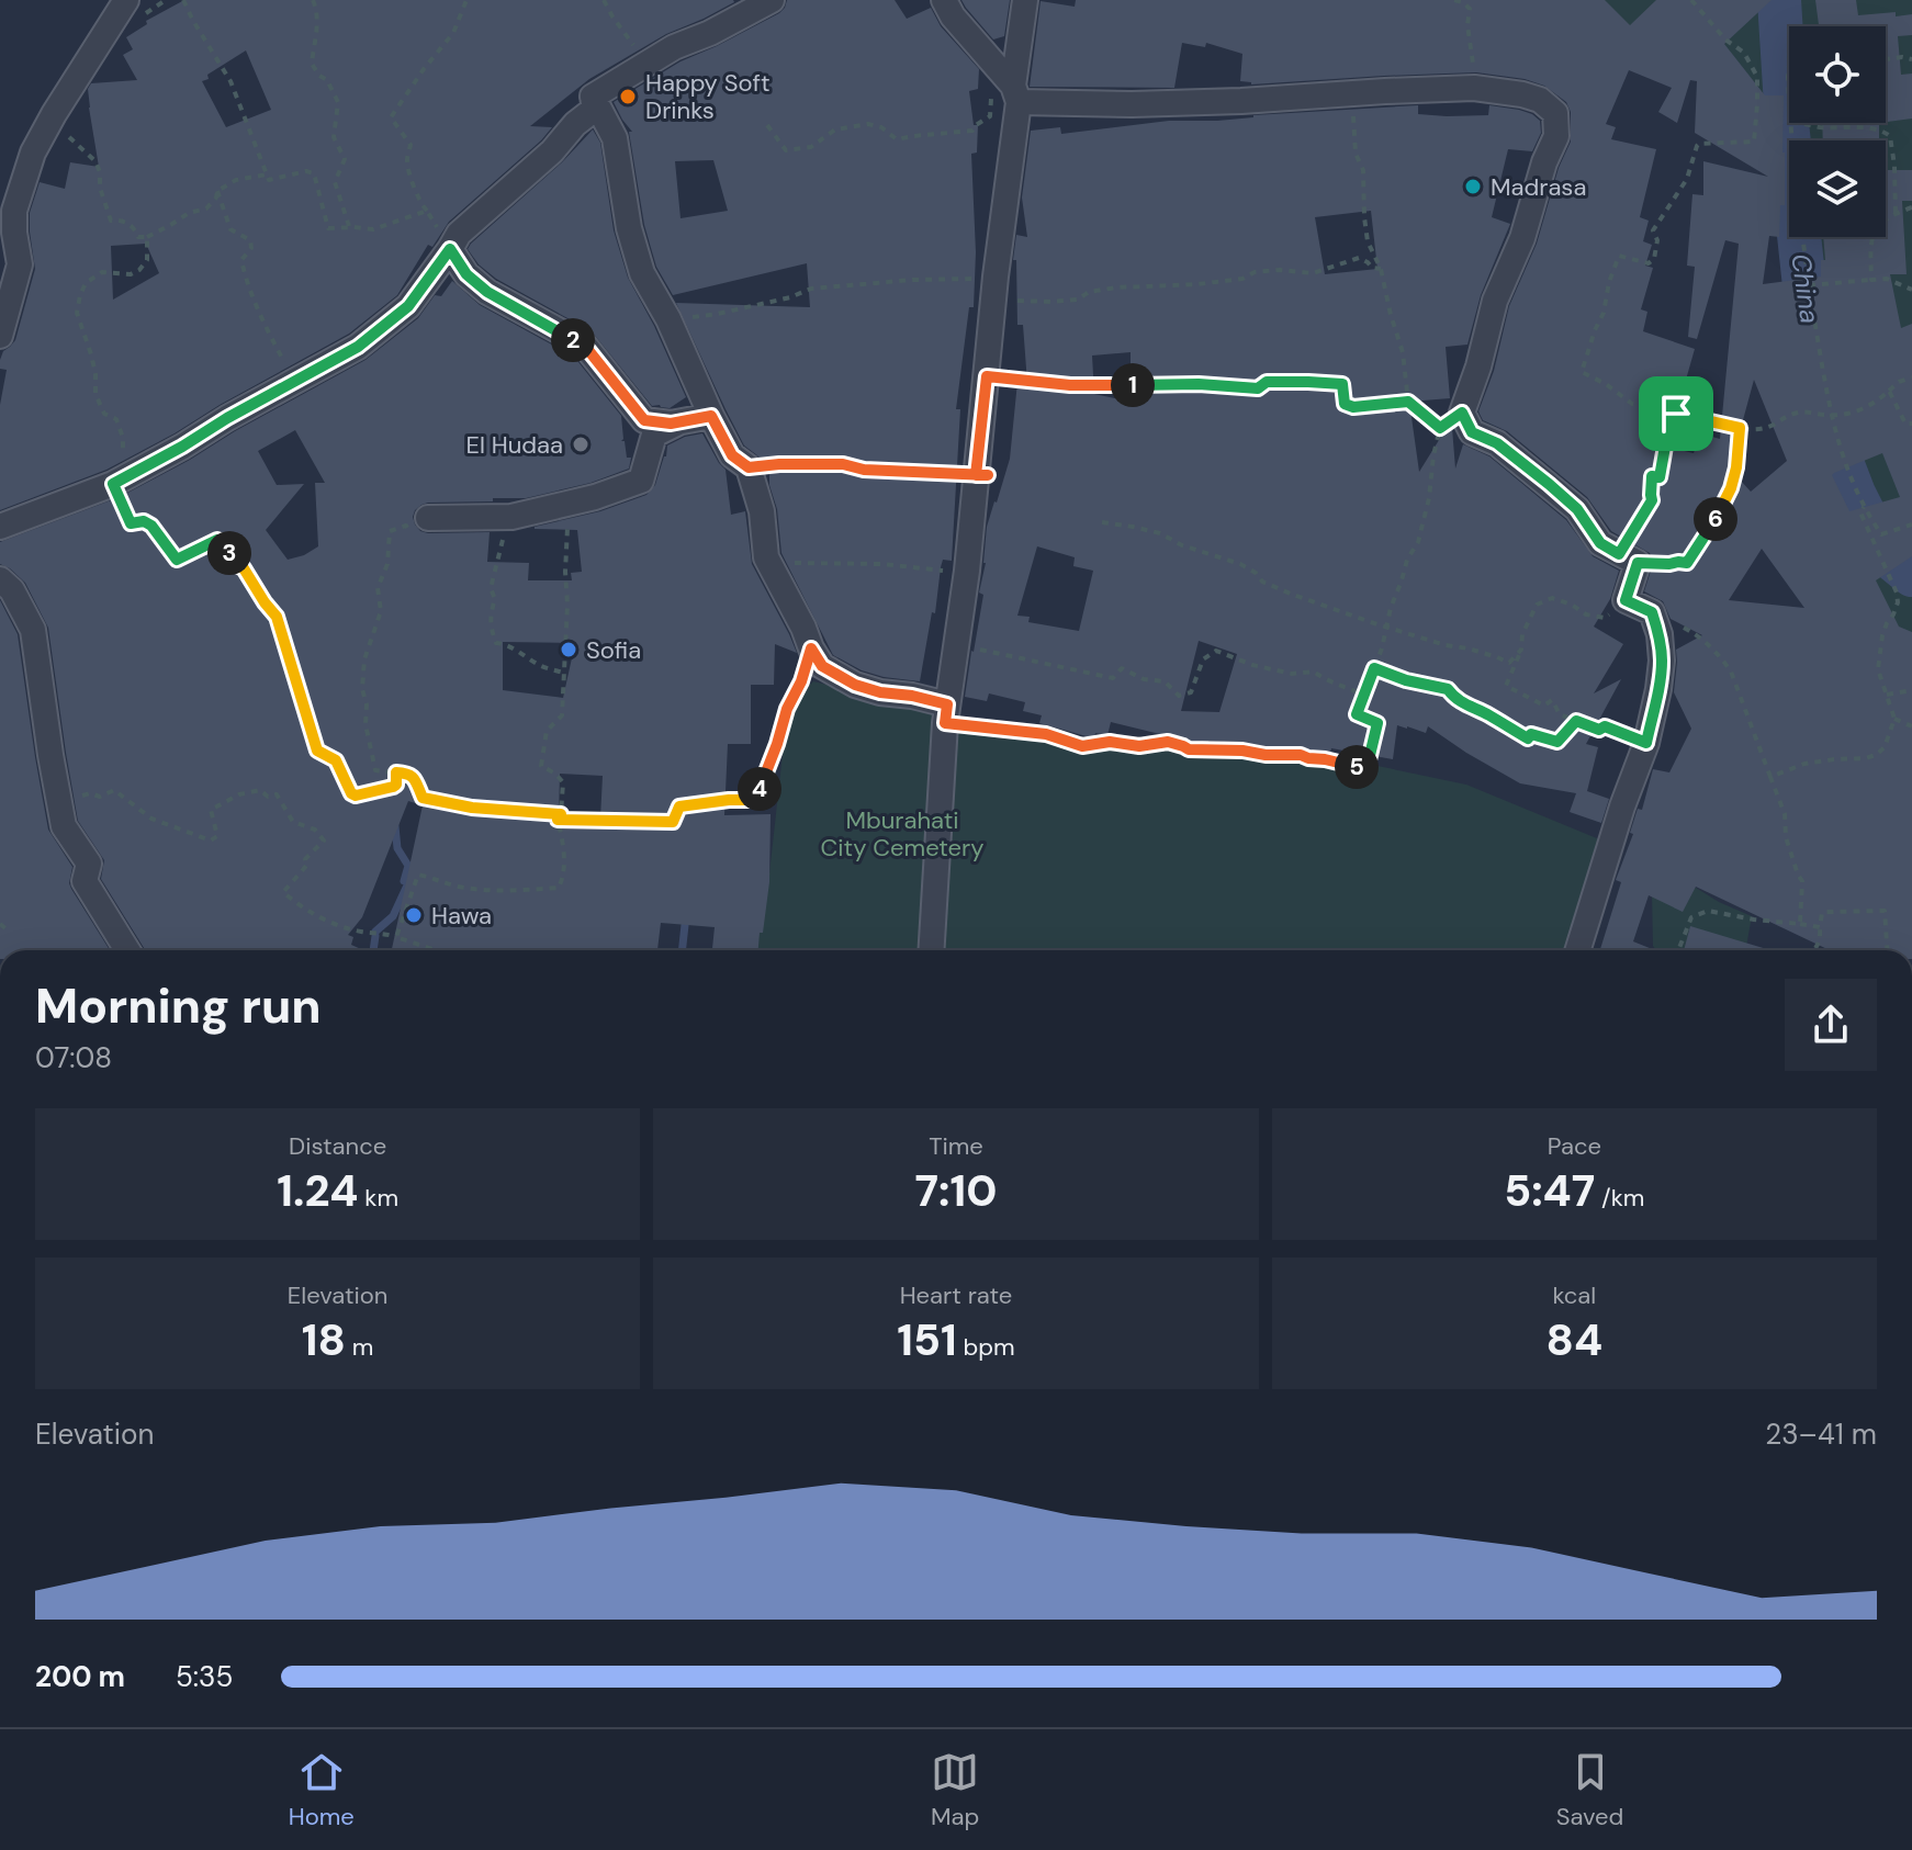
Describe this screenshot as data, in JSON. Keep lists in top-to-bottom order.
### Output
{
  "water": ["China"],
  "parks": ["Mburahati City Cemetery"],
  "places": [
    "Happy Soft Drinks",
    "Madrasa",
    "El Hudaa",
    "Sofia",
    "Hawa"
  ],
  "page": {
    "pins": [
      "2",
      "1",
      "6",
      "3",
      "5",
      "4"
    ],
    "heading": ["Morning run", "07:08"],
    "stats": [
      ["Distance", "1.24 km"],
      ["Time", "7:10"],
      ["Pace", "5:47 /km"],
      ["Elevation", "18 m"],
      ["Heart rate", "151 bpm"],
      ["kcal", "84"]
    ],
    "chart": ["Elevation", "23–41 m"],
    "list": [
      {
        "name": "200 m",
        "note": "5:35"
      }
    ],
    "tabs": ["Home", "Map", "Saved"]
  }
}
